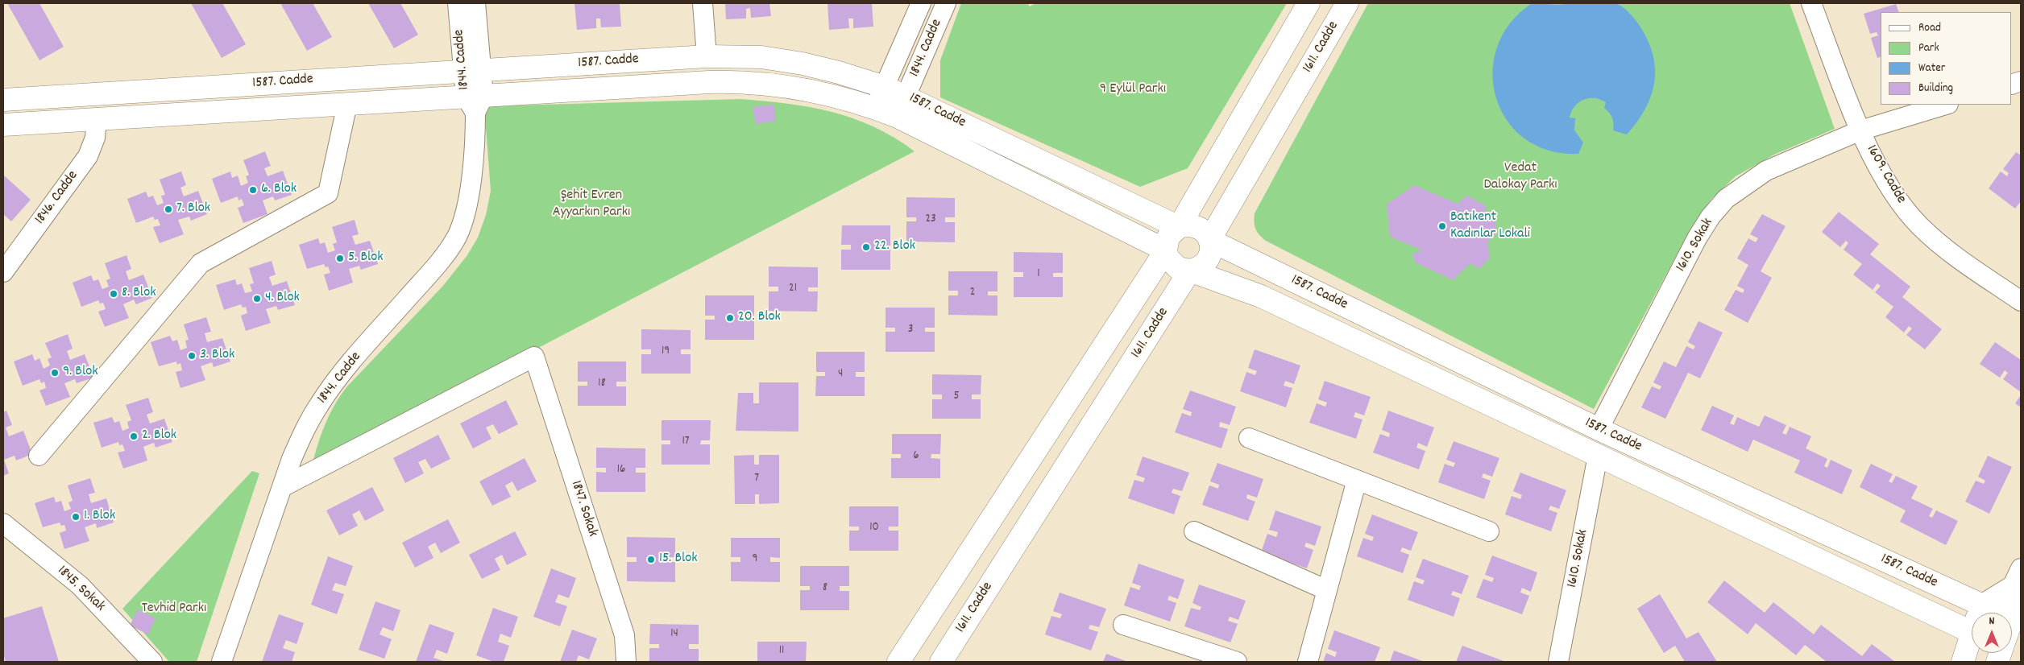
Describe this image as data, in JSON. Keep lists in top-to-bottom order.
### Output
{
  "streets": {
    "main road": ["1611. Cadde", "1587. Cadde"],
    "street": [
      "1844. Cadde",
      "1609. Cadde",
      "1846. Cadde",
      "1610. Sokak",
      "1847. Sokak",
      "1845. Sokak"
    ]
  },
  "crossings": [
    ["1611. Cadde", "1587. Cadde"],
    ["1844. Cadde", "1587. Cadde"],
    ["1844. Cadde", "1847. Sokak"],
    ["1587. Cadde", "1846. Cadde"],
    ["1587. Cadde", "1610. Sokak"],
    ["1609. Cadde", "1610. Sokak"]
  ],
  "parks": [
    "9 Eylül Parkı",
    "Vedat Dalokay Parkı",
    "Şehit Evren Ayyarkın Parkı",
    "Tevhid Parkı"
  ],
  "places": [
    "6. Blok",
    "7. Blok",
    "Batıkent Kadınlar Lokali",
    "22. Blok",
    "5. Blok",
    "8. Blok",
    "4. Blok",
    "20. Blok",
    "3. Blok",
    "9. Blok",
    "2. Blok",
    "1. Blok",
    "15. Blok"
  ],
  "house_numbers": [
    "23",
    "1",
    "21",
    "2",
    "3",
    "19",
    "4",
    "18",
    "5",
    "17",
    "6",
    "16",
    "7",
    "10",
    "9",
    "8",
    "14",
    "11"
  ],
  "legend": [
    "Road",
    "Park",
    "Water",
    "Building"
  ],
  "north": "top"
}
